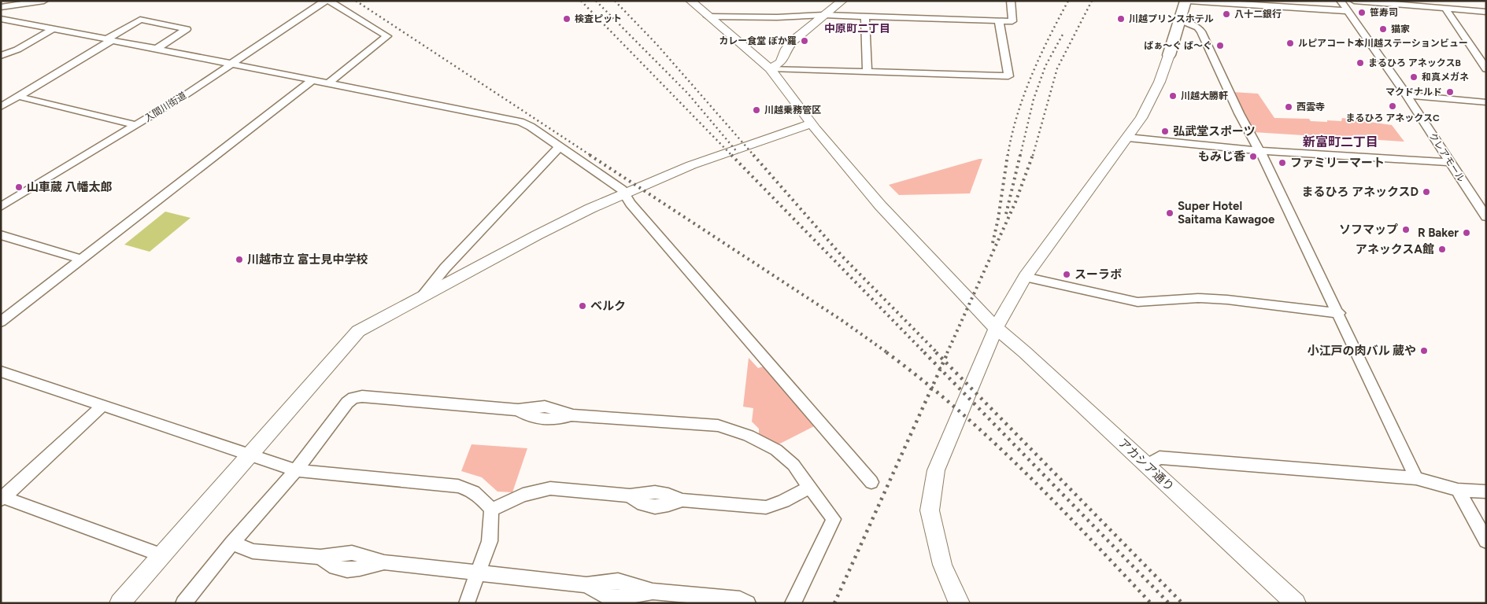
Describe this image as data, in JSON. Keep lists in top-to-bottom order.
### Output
{
  "streets": {
    "street": ["入間川街道", "クレアモール", "アカシア通り"]
  },
  "districts": ["中原町二丁目", "新富町二丁目"],
  "places": [
    "笹寿司",
    "八十二銀行",
    "検査ピット",
    "川越プリンスホテル",
    "猫家",
    "カレー食堂 ぽか羅",
    "ルピアコート本川越ステーションビュー",
    "ばぁ〜ぐ ば〜ぐ",
    "まるひろ アネックスB",
    "和真メガネ",
    "マクドナルド",
    "川越大勝軒",
    "まるひろ アネックスC",
    "西雲寺",
    "川越乗務管区",
    "弘武堂スポーツ",
    "もみじ香",
    "ファミリーマート",
    "山車蔵 八幡太郎",
    "まるひろ アネックスD",
    "Super Hotel Saitama Kawagoe",
    "ソフマップ",
    "R Baker",
    "アネックスA館",
    "川越市立 富士見中学校",
    "スーラボ",
    "ベルク",
    "小江戸の肉バル 蔵や"
  ]
}
